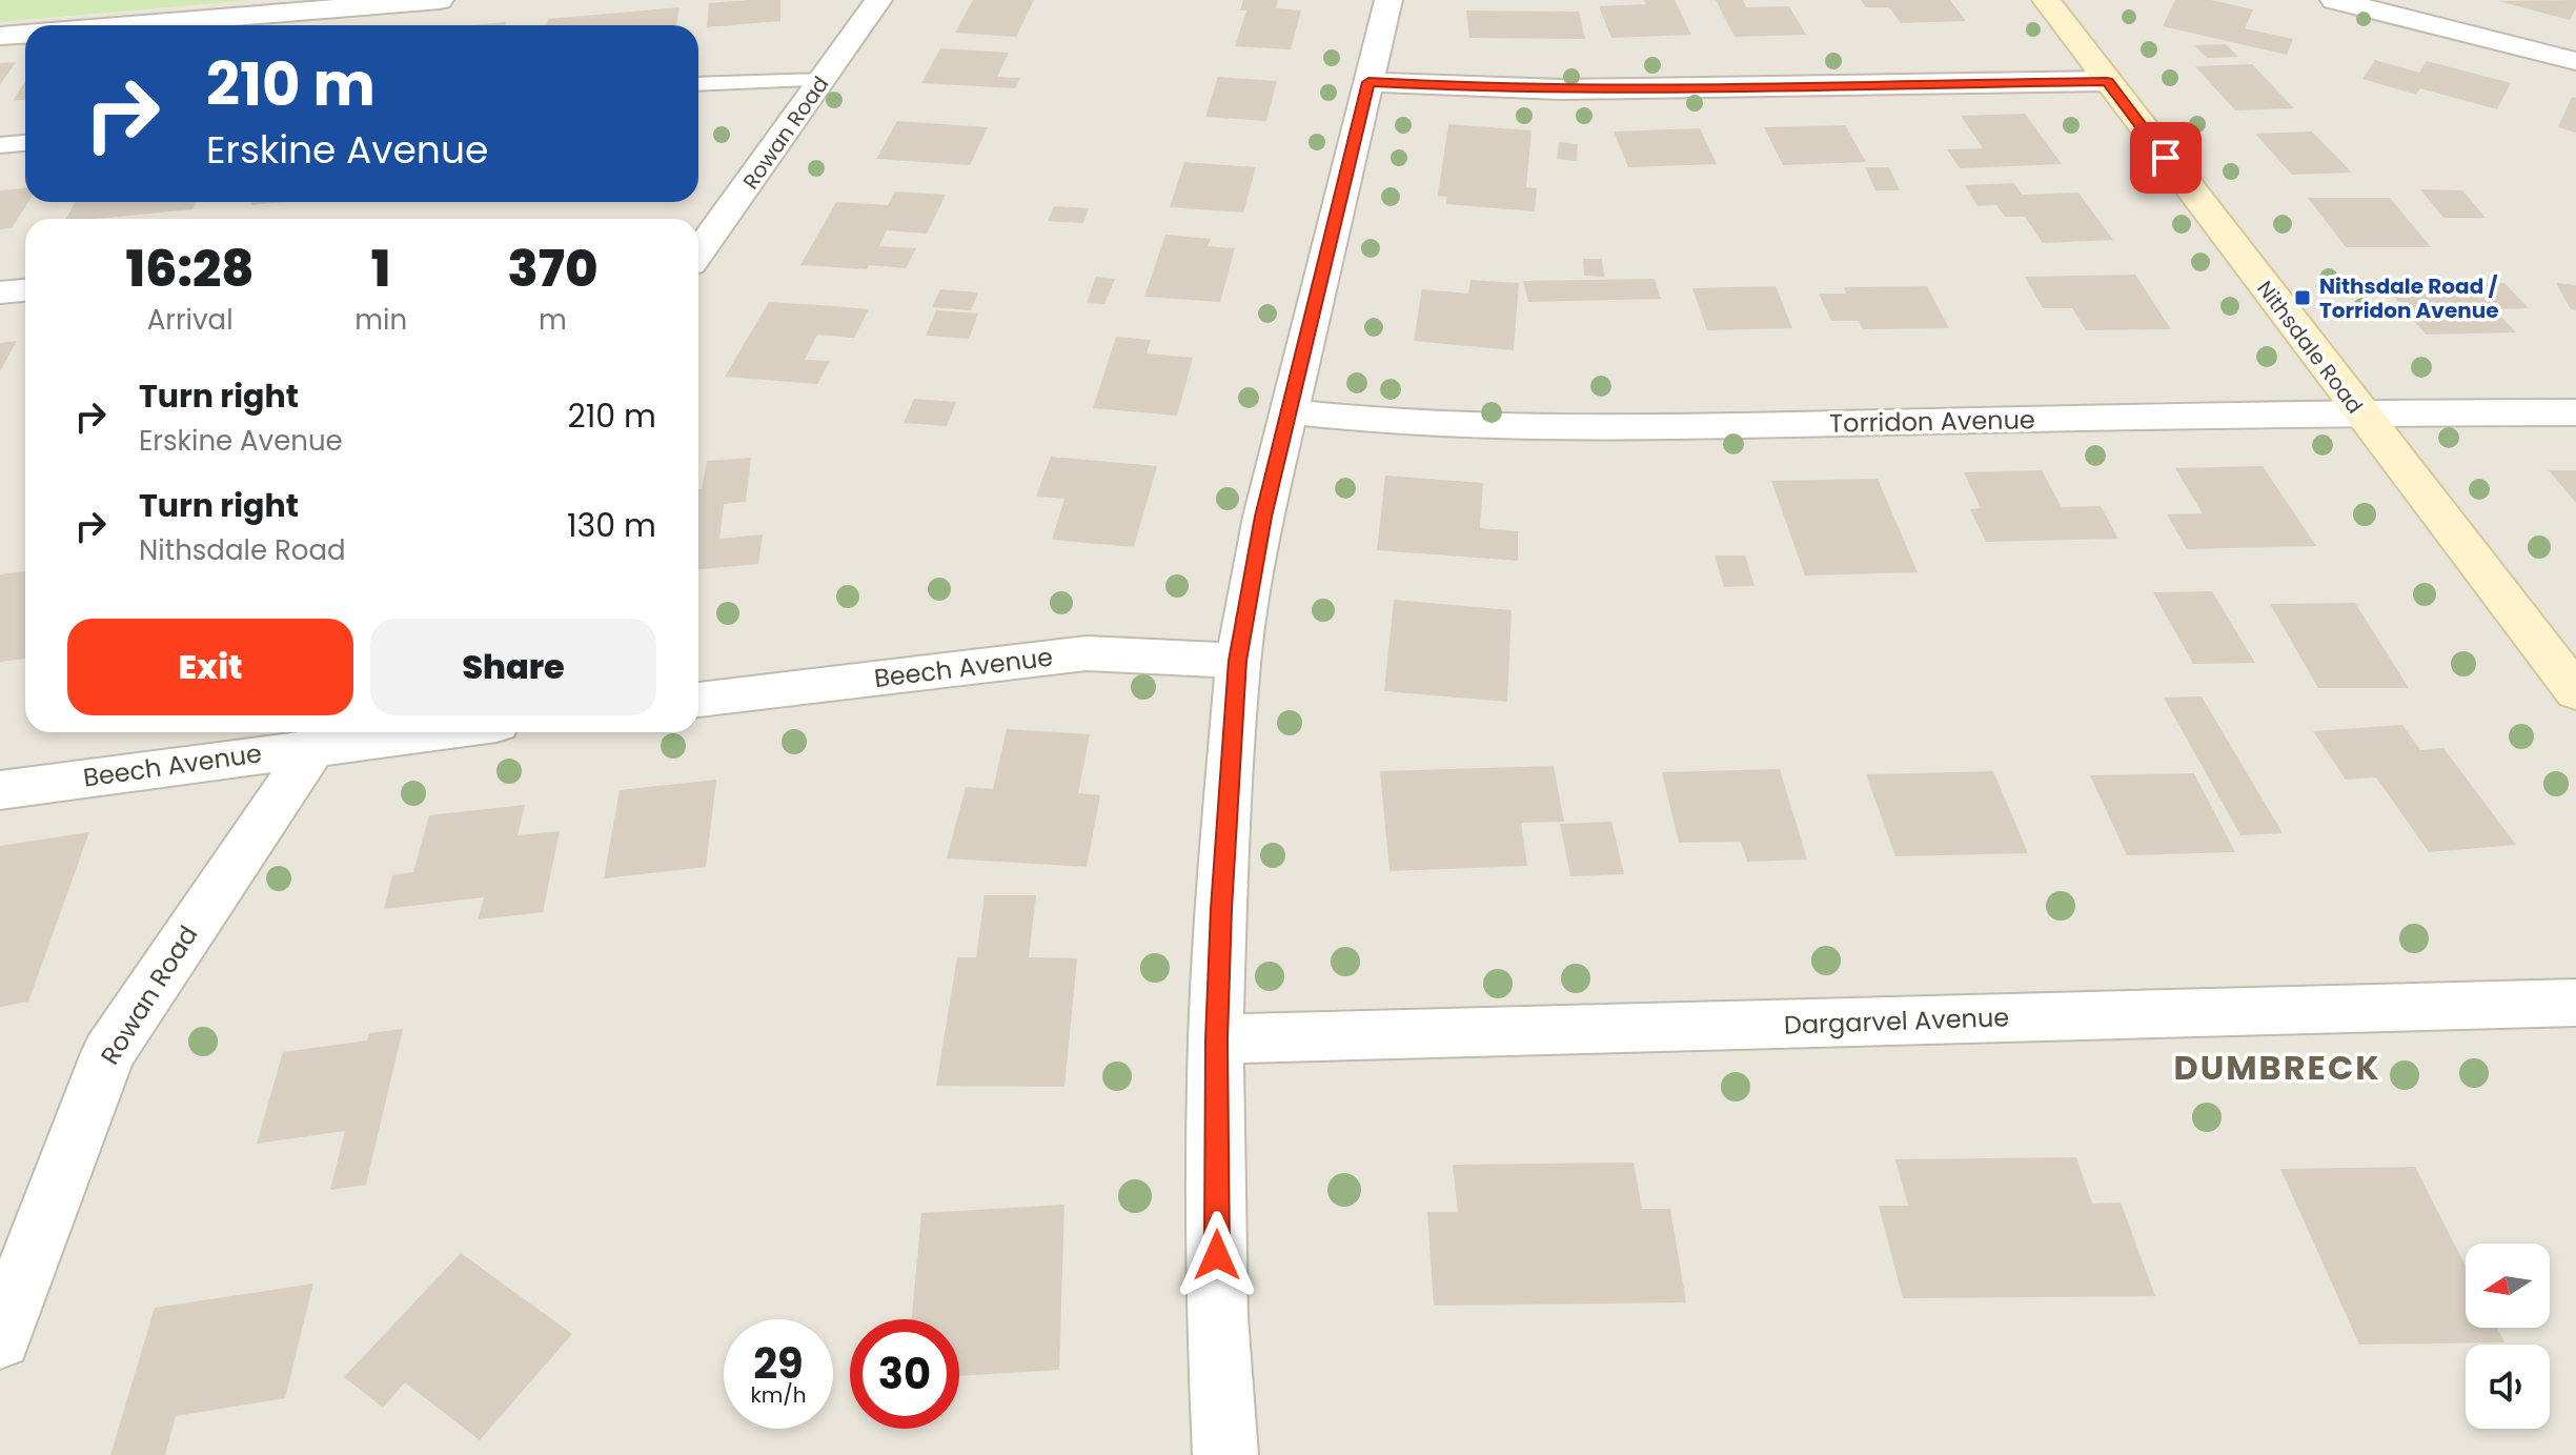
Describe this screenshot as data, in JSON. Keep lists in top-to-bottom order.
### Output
{
  "streets": {
    "street": [
      "Rowan Road",
      "Nithsdale Road",
      "Torridon Avenue",
      "Beech Avenue",
      "Dargarvel Avenue"
    ]
  },
  "crossings": [
    ["Rowan Road", "Beech Avenue"],
    ["Nithsdale Road", "Torridon Avenue"]
  ],
  "districts": ["DUMBRECK"],
  "places": {
    "transit": ["Nithsdale Road / Torridon Avenue"]
  },
  "north": "left",
  "page": {
    "turn": ["210 m", "Erskine Avenue"],
    "eta": [
      "16:28",
      "Arrival",
      "1",
      "min",
      "370",
      "m"
    ],
    "list": [
      {
        "name": "Turn right",
        "note": "Erskine Avenue",
        "value": "210 m"
      },
      {
        "name": "Turn right",
        "note": "Nithsdale Road",
        "value": "130 m"
      }
    ],
    "buttons": ["Exit", "Share"],
    "speed": "29 km/h",
    "limit": "30"
  }
}
